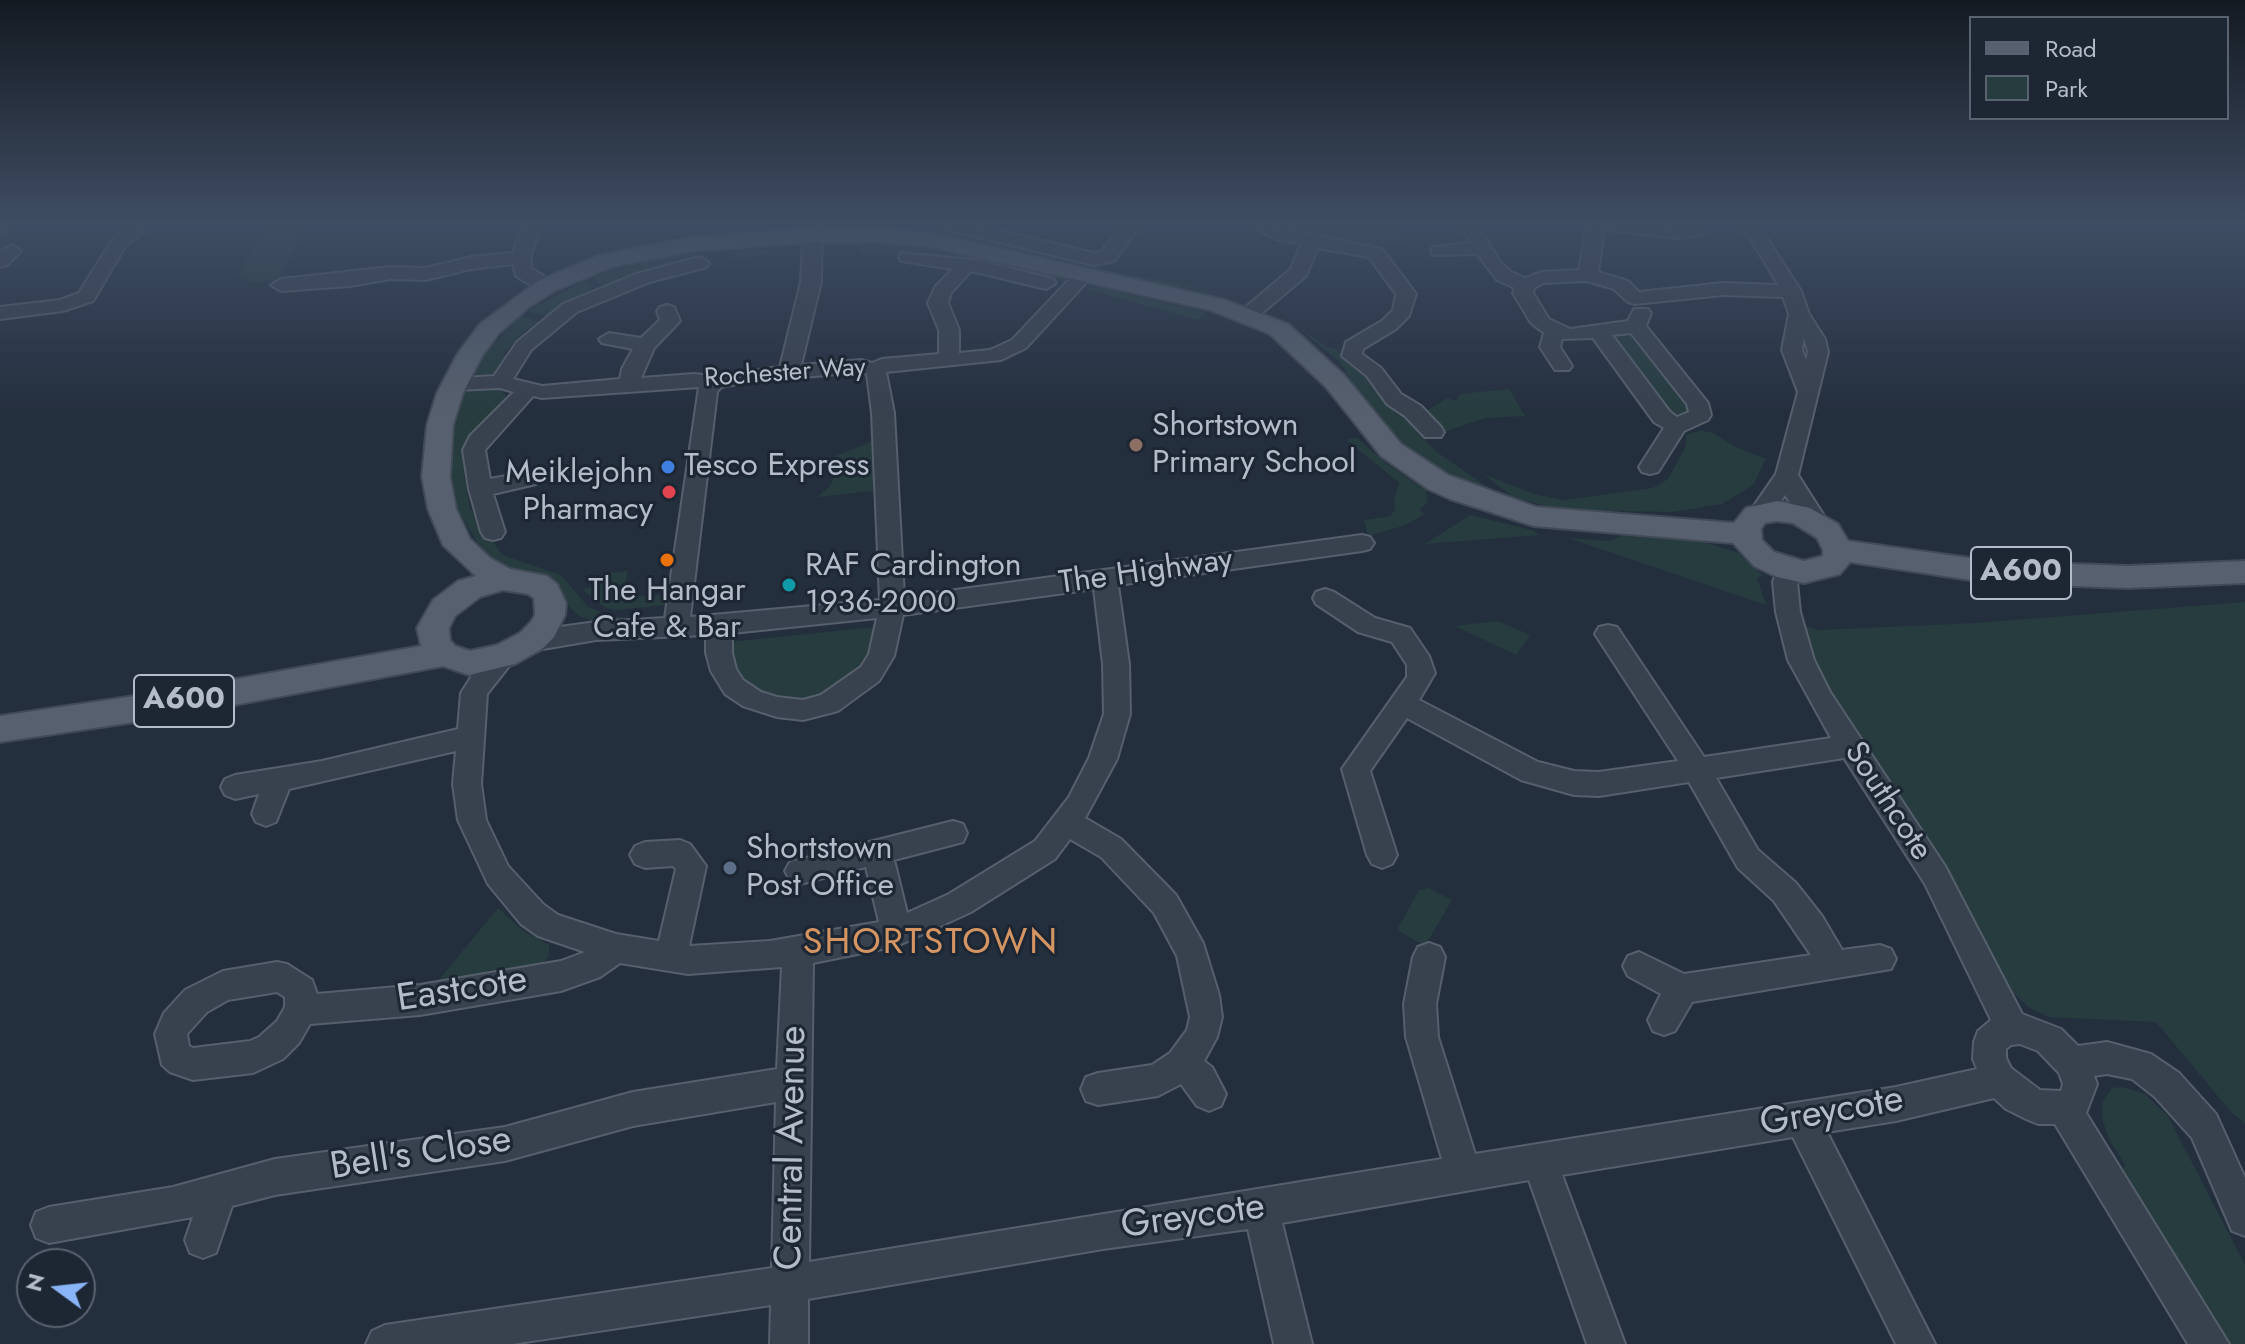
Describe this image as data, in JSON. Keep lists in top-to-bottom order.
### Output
{
  "streets": {
    "main road": ["A600"],
    "street": [
      "Rochester Way",
      "The Highway",
      "Southcote",
      "Eastcote",
      "Greycote",
      "Central Avenue",
      "Bell's Close"
    ]
  },
  "crossings": [
    ["The Highway", "A600"],
    ["A600", "Southcote"],
    ["Southcote", "Greycote"],
    ["Greycote", "Central Avenue"],
    ["Central Avenue", "Bell's Close"]
  ],
  "districts": ["SHORTSTOWN"],
  "places": [
    "Shortstown Primary School",
    "Tesco Express",
    "Meiklejohn Pharmacy",
    "The Hangar Cafe & Bar",
    "RAF Cardington 1936-2000",
    "Shortstown Post Office"
  ],
  "legend": ["Road", "Park"],
  "north": "left"
}
